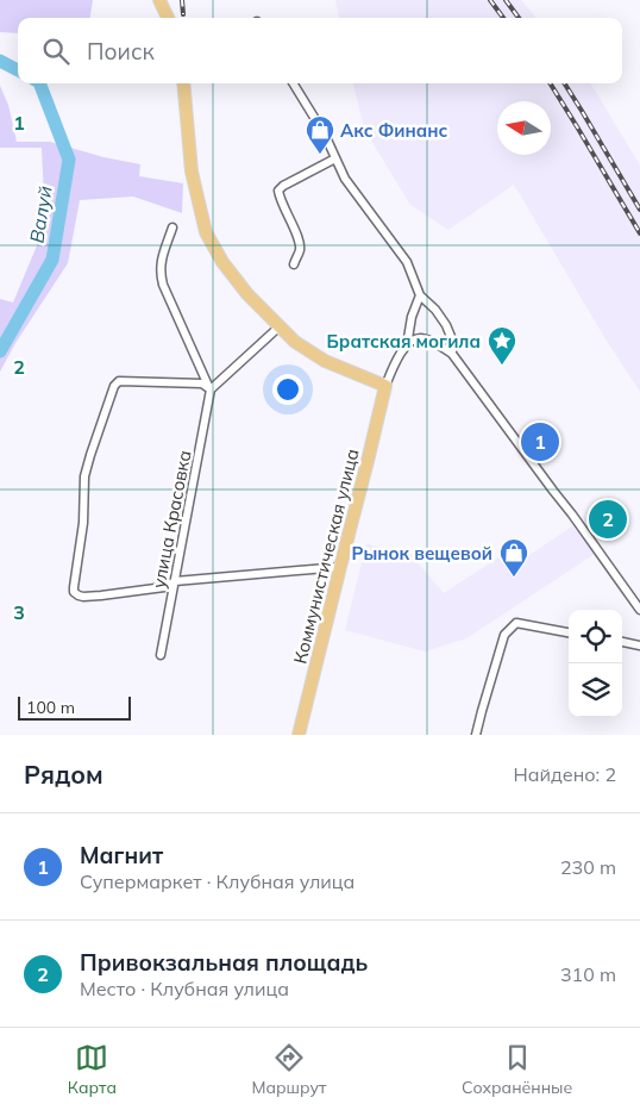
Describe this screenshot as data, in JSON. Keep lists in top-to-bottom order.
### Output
{
  "streets": {
    "main road": ["Коммунистическая улица"],
    "street": ["улица Красовка"]
  },
  "water": ["Валуй"],
  "places": {
    "shop": ["Акс Финанс", "Рынок вещевой"],
    "place": ["Братская могила"]
  },
  "scale_bar": "100 m",
  "north": "left",
  "page": {
    "search": "Поиск",
    "pins": ["1", "2"],
    "scale": "100 m",
    "heading": ["Рядом", "Найдено: 2"],
    "list": [
      {
        "mark": "1",
        "name": "Магнит",
        "note": "Супермаркет · Клубная улица",
        "value": "230 m"
      },
      {
        "mark": "2",
        "name": "Привокзальная площадь",
        "note": "Место · Клубная улица",
        "value": "310 m"
      }
    ],
    "nav": ["Карта", "Маршрут", "Сохранённые"]
  },
  "grid": {
    "rows": ["1", "2", "3"]
  }
}
